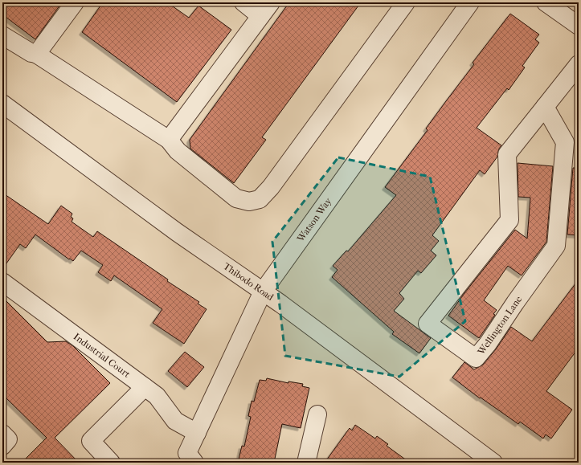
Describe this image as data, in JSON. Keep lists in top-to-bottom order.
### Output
{
  "streets": {
    "street": [
      "Watson Way",
      "Thibodo Road",
      "Wellington Lane",
      "Industrial Court"
    ]
  },
  "crossings": [
    ["Watson Way", "Thibodo Road"],
    ["Watson Way", "Industrial Court"]
  ]
}
